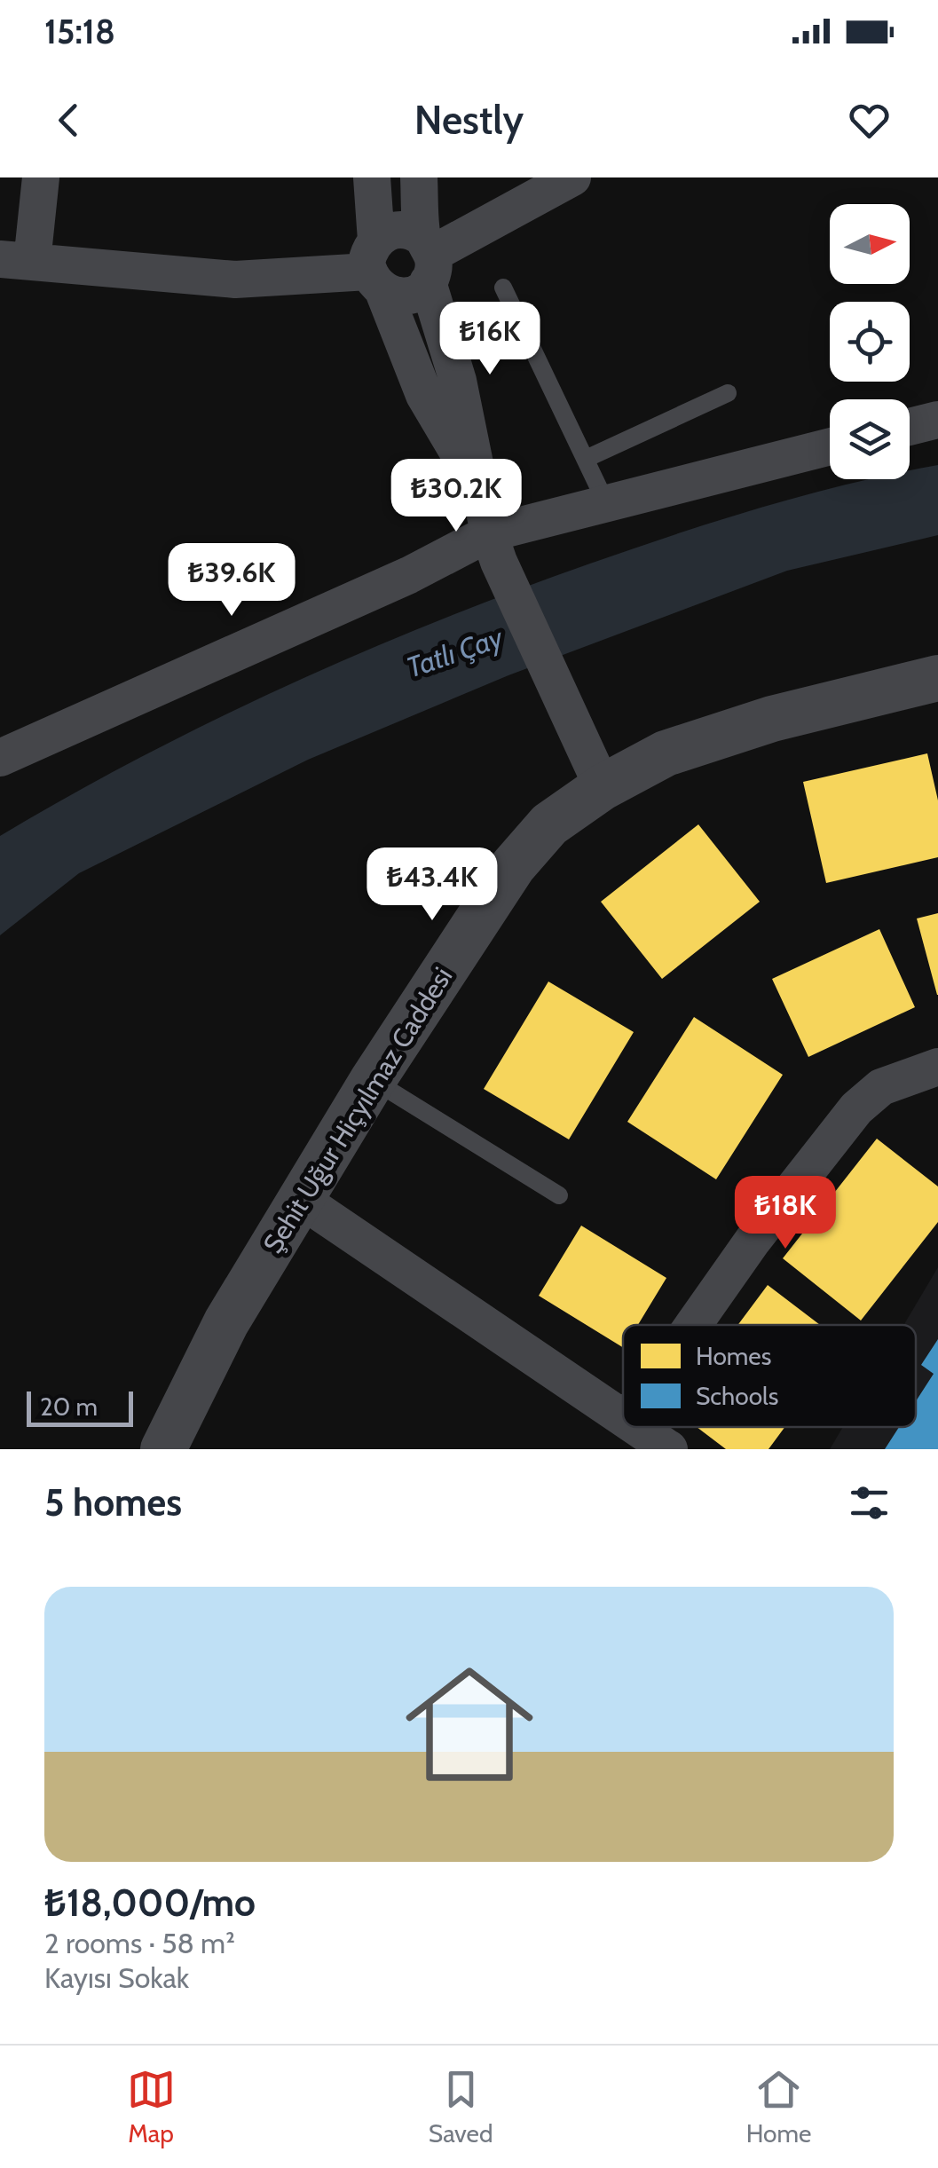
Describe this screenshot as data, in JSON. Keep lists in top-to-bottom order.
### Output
{
  "streets": {
    "street": ["Şehit Uğur Hiçyılmaz Caddesi"]
  },
  "water": ["Tatlı Çay"],
  "legend": ["Homes", "Schools"],
  "scale_bar": "20 m",
  "north": "right",
  "page": {
    "status": "15:18",
    "header": "Nestly",
    "price": [
      "₺16K",
      "₺30.2K",
      "₺39.6K",
      "₺43.4K",
      "₺18K"
    ],
    "scale": "20 m",
    "heading": "5 homes",
    "list": [
      {
        "name": "₺18,000/mo",
        "note": "2 rooms · 58 m² · Kayısı Sokak"
      }
    ],
    "tabs": ["Map", "Saved", "Home"]
  }
}
